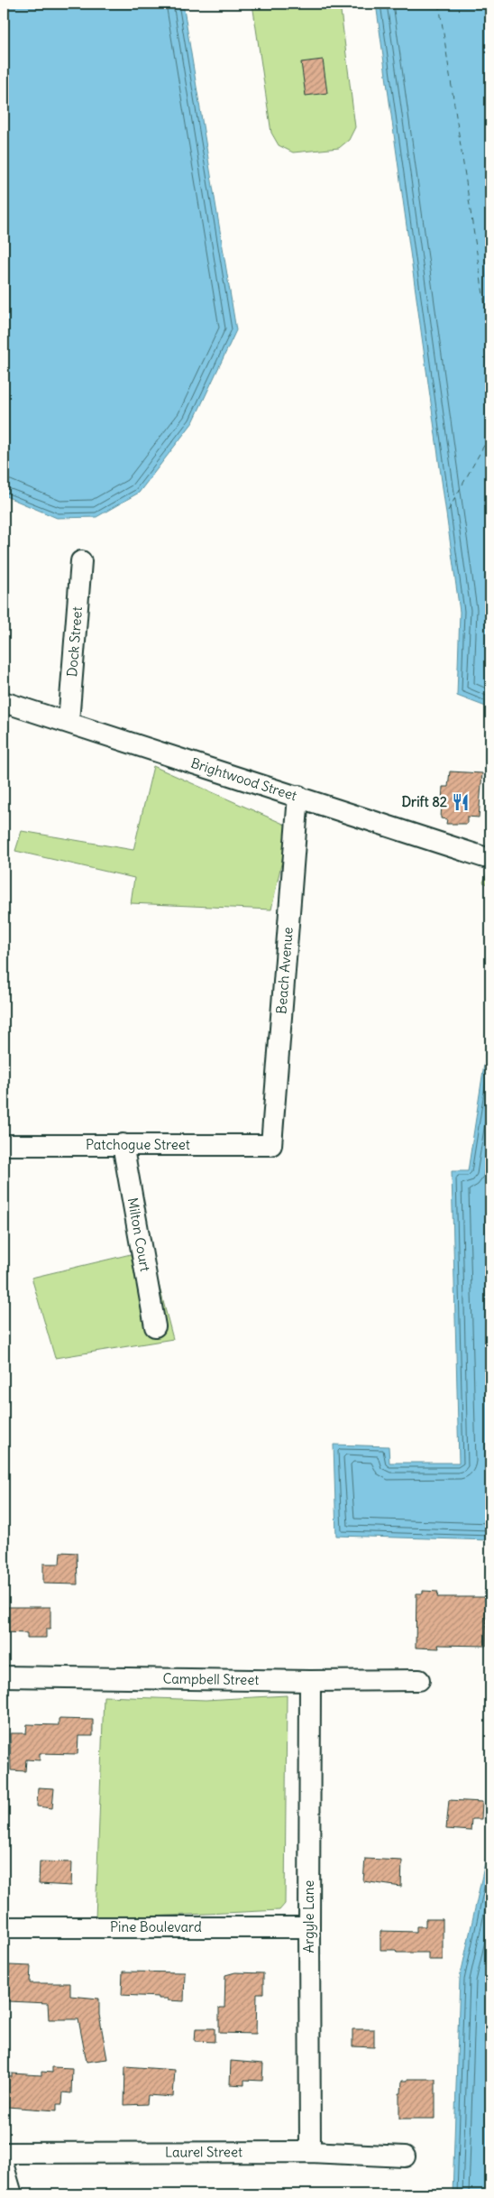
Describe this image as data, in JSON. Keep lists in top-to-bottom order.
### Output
{
  "streets": {
    "street": [
      "Dock Street",
      "Brightwood Street",
      "Beach Avenue",
      "Patchogue Street",
      "Milton Court",
      "Campbell Street",
      "Argyle Lane",
      "Pine Boulevard",
      "Laurel Street"
    ]
  },
  "crossings": [
    ["Dock Street", "Brightwood Street"],
    ["Brightwood Street", "Beach Avenue"],
    ["Beach Avenue", "Patchogue Street"],
    ["Patchogue Street", "Milton Court"],
    ["Campbell Street", "Argyle Lane"],
    ["Argyle Lane", "Pine Boulevard"],
    ["Argyle Lane", "Laurel Street"]
  ],
  "places": {
    "restaurant": ["Drift 82"]
  }
}
